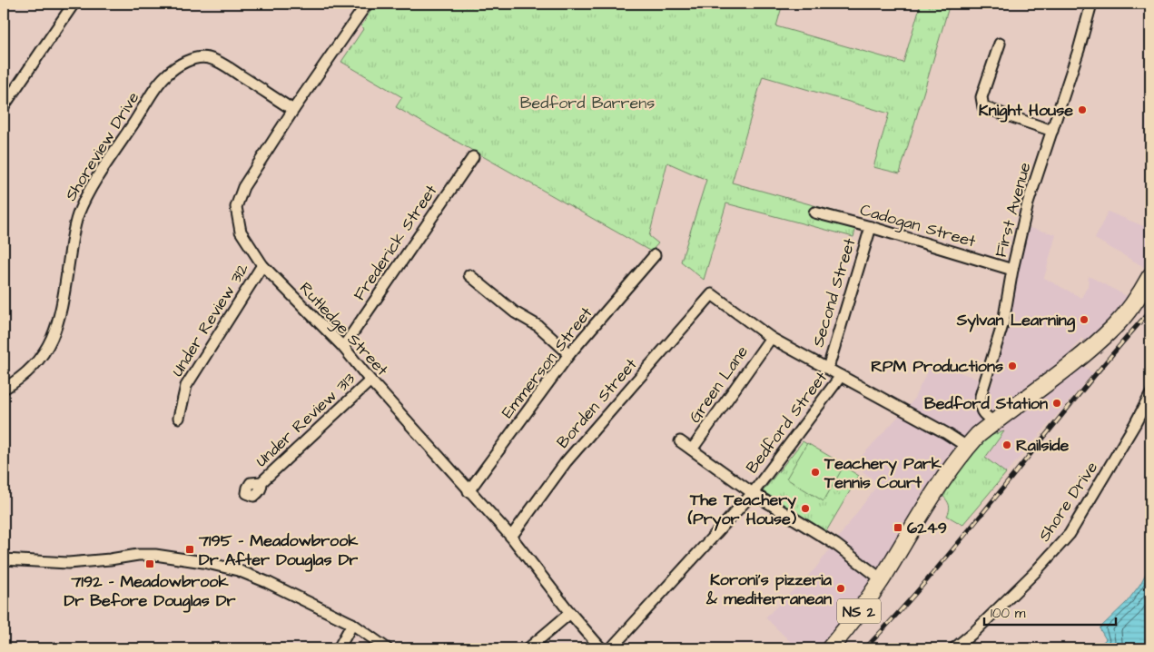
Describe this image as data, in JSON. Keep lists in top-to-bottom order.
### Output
{
  "streets": {
    "main road": ["NS 2"],
    "street": [
      "Shoreview Drive",
      "First Avenue",
      "Cadogan Street",
      "Frederick Street",
      "Second Street",
      "Under Review 312",
      "Rutledge Street",
      "Emmerson Street",
      "Green Lane",
      "Borden Street",
      "Under Review 313",
      "Bedford Street",
      "Shore Drive"
    ]
  },
  "crossings": [
    ["Shoreview Drive", "Rutledge Street"],
    ["First Avenue", "Cadogan Street"],
    ["First Avenue", "NS 2"],
    ["Cadogan Street", "Second Street"],
    ["Frederick Street", "Rutledge Street"],
    ["Under Review 312", "Rutledge Street"],
    ["Rutledge Street", "Emmerson Street"],
    ["Rutledge Street", "Borden Street"],
    ["Rutledge Street", "Under Review 313"],
    ["Green Lane", "Borden Street"]
  ],
  "parks": ["Bedford Barrens"],
  "places": {
    "other": [
      "Knight House",
      "Sylvan Learning",
      "RPM Productions",
      "Bedford Station",
      "Railside",
      "Teachery Park Tennis Court",
      "The Teachery (Pryor House)",
      "Koroni's pizzeria & mediterranean"
    ],
    "transit": ["6249", "7195 - Meadowbrook Dr After Douglas Dr", "7192 - Meadowbrook Dr Before Douglas Dr"]
  },
  "scale_bar": "100 m"
}
